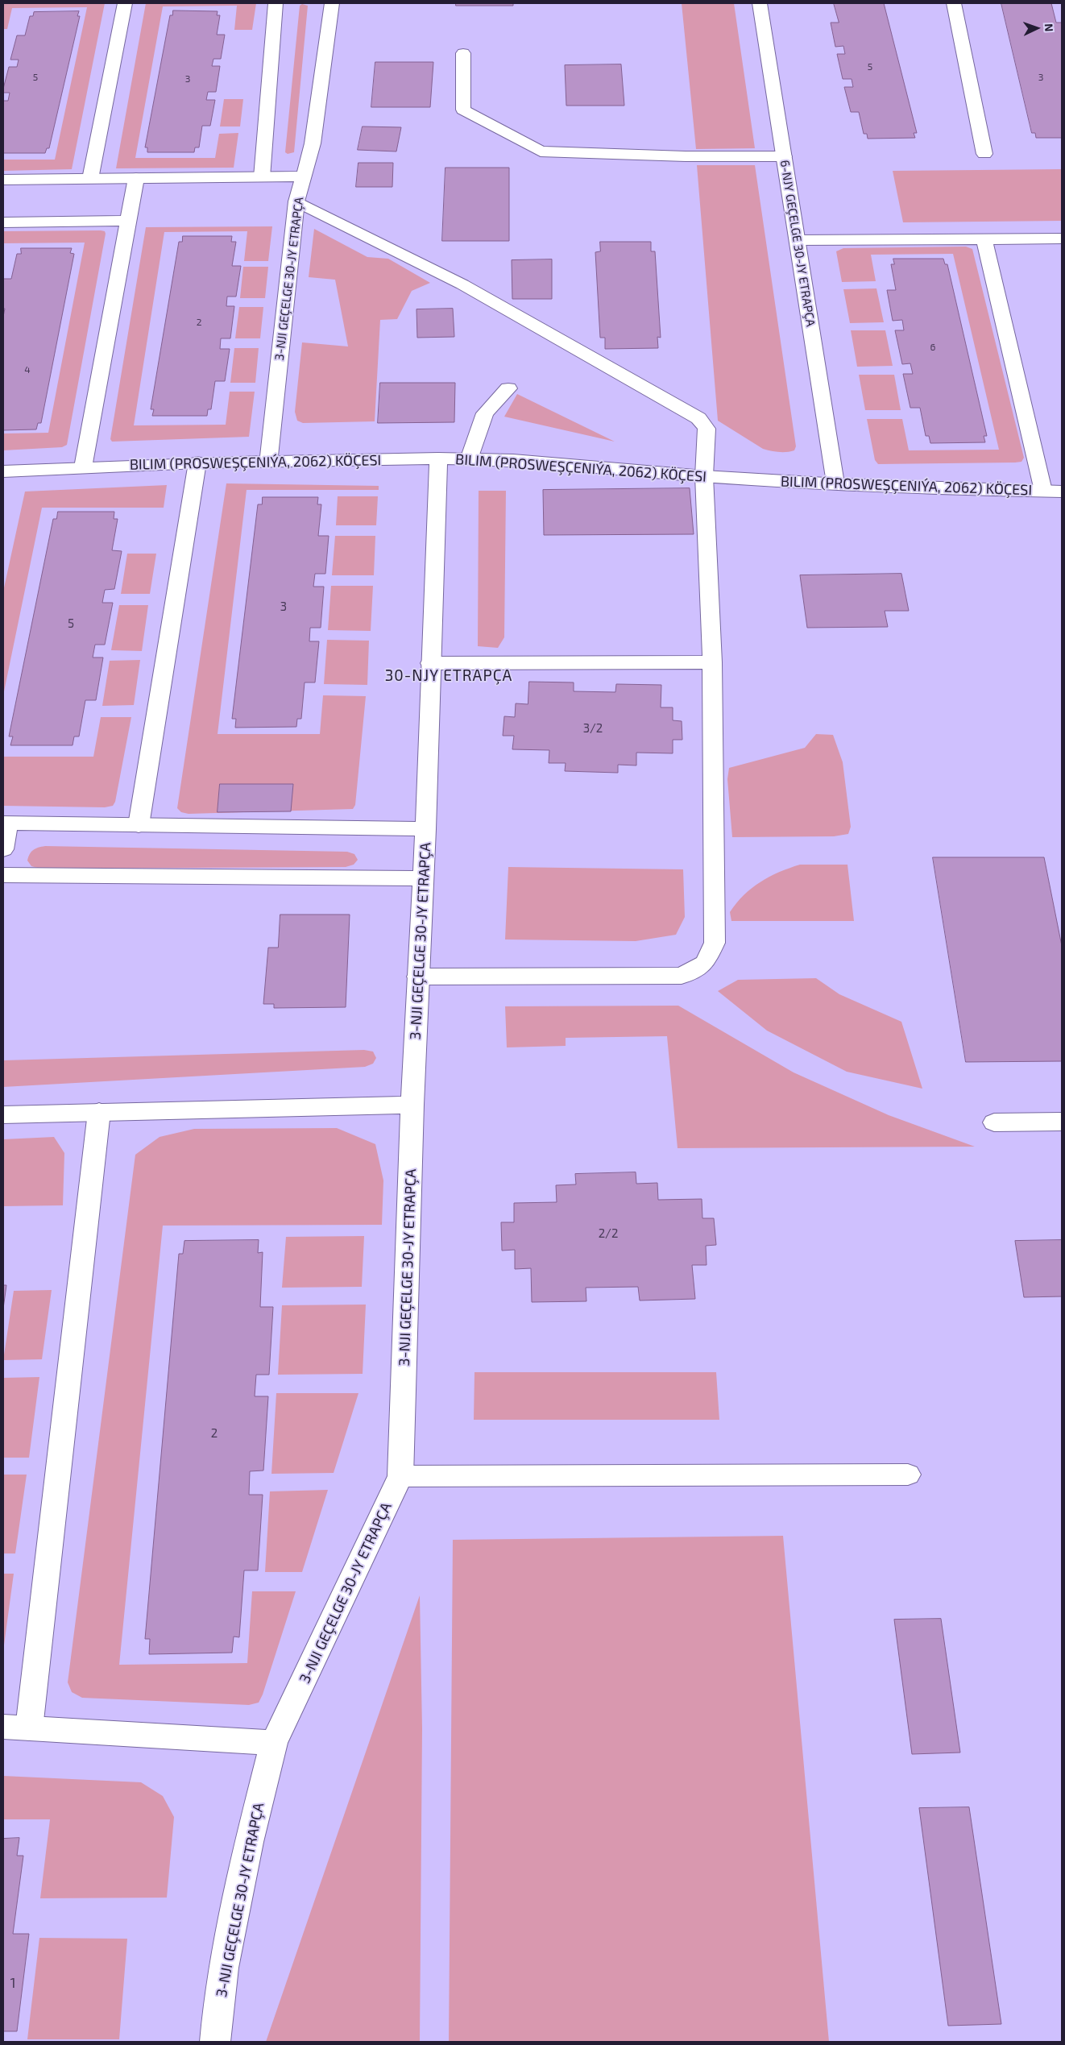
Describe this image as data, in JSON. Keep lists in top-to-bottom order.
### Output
{
  "streets": {
    "street": ["6-NJY GEÇELGE 30-JY ETRAPÇA", "3-NJI GEÇELGE 30-JY ETRAPÇA", "BILIM (PROSWEŞÇENIÝA, 2062) KÖÇESI"]
  },
  "crossings": [
    ["6-NJY GEÇELGE 30-JY ETRAPÇA", "BILIM (PROSWEŞÇENIÝA, 2062) KÖÇESI"],
    ["3-NJI GEÇELGE 30-JY ETRAPÇA", "BILIM (PROSWEŞÇENIÝA, 2062) KÖÇESI"]
  ],
  "districts": ["30-NJY ETRAPÇA"],
  "house_numbers": [
    "5",
    "5",
    "3",
    "3",
    "2",
    "6",
    "4",
    "3",
    "5",
    "3/2",
    "2/2",
    "2",
    "1"
  ],
  "north": "right"
}
